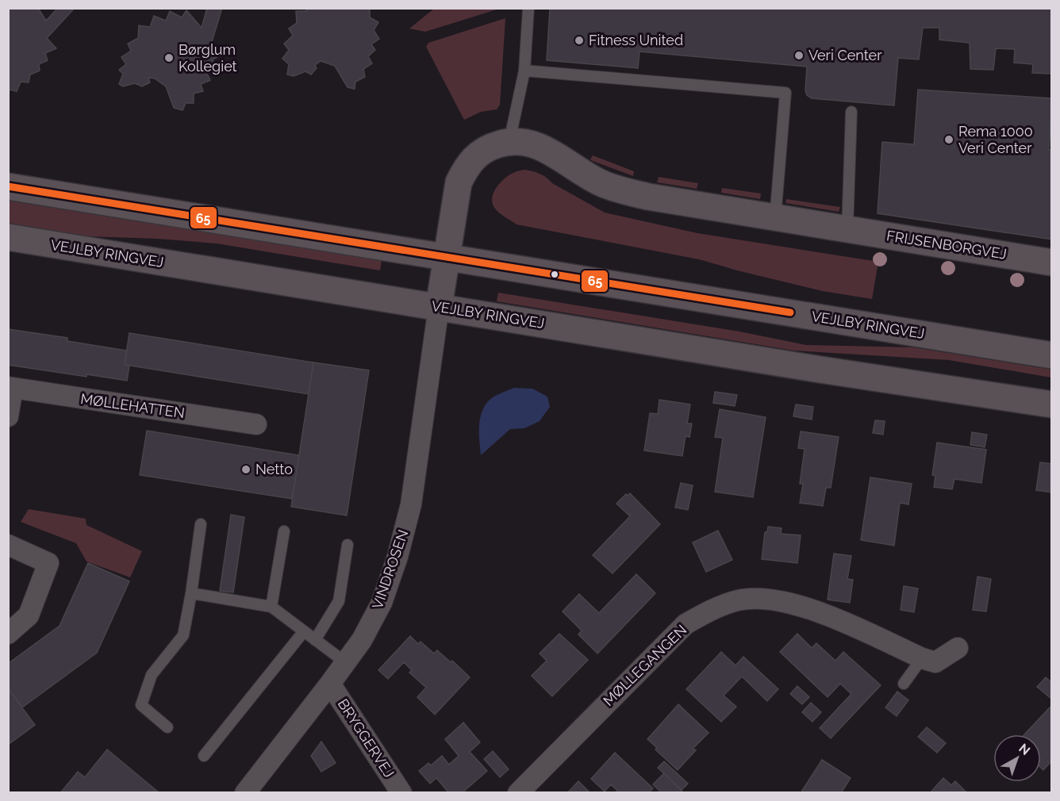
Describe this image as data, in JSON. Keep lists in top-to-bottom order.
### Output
{
  "streets": {
    "main road": ["FRIJSENBORGVEJ", "VEJLBY RINGVEJ"],
    "street": [
      "MØLLEHATTEN",
      "VINDROSEN",
      "MØLLEGANGEN",
      "BRYGGERVEJ"
    ]
  },
  "crossings": [
    ["FRIJSENBORGVEJ", "VEJLBY RINGVEJ"],
    ["FRIJSENBORGVEJ", "VINDROSEN"],
    ["VEJLBY RINGVEJ", "VINDROSEN"],
    ["VINDROSEN", "BRYGGERVEJ"]
  ],
  "places": [
    "Fitness United",
    "Veri Center",
    "Børglum Kollegiet",
    "Rema 1000 Veri Center",
    "Netto"
  ],
  "lines": ["transit line 65"],
  "north": "top right"
}
